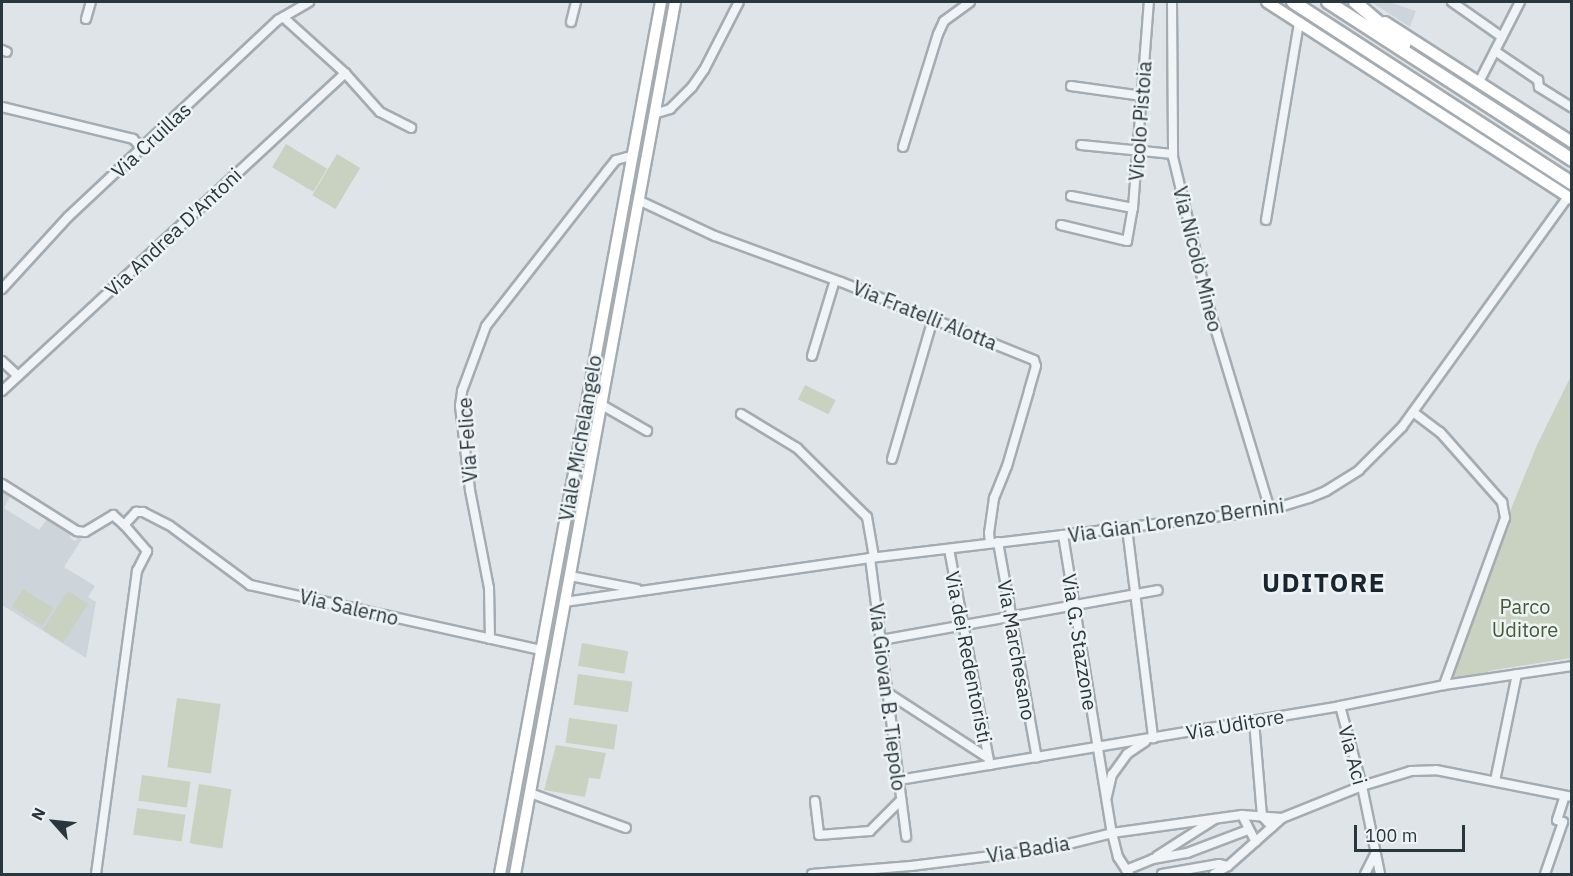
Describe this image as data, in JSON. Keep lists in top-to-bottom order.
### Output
{
  "streets": {
    "street": [
      "Vicolo Pistoia",
      "Via Cruillas",
      "Via Andrea D'Antoni",
      "Via Nicolò Mineo",
      "Via Fratelli Alotta",
      "Viale Michelangelo",
      "Via Felice",
      "Via Gian Lorenzo Bernini",
      "Via Salerno",
      "Via G. Stazzone",
      "Via Marchesano",
      "Via dei Redentoristi",
      "Via Giovan B. Tiepolo",
      "Via Uditore",
      "Via Aci",
      "Via Badia"
    ]
  },
  "crossings": [
    ["Via Nicolò Mineo", "Via Gian Lorenzo Bernini"],
    ["Via Fratelli Alotta", "Viale Michelangelo"],
    ["Via Fratelli Alotta", "Via Gian Lorenzo Bernini"],
    ["Via Fratelli Alotta", "Via Marchesano"],
    ["Viale Michelangelo", "Via Felice"],
    ["Viale Michelangelo", "Via Gian Lorenzo Bernini"],
    ["Viale Michelangelo", "Via Salerno"],
    ["Via Felice", "Via Salerno"],
    ["Via Gian Lorenzo Bernini", "Via G. Stazzone"],
    ["Via Gian Lorenzo Bernini", "Via Marchesano"],
    ["Via Gian Lorenzo Bernini", "Via dei Redentoristi"],
    ["Via Gian Lorenzo Bernini", "Via Giovan B. Tiepolo"],
    ["Via G. Stazzone", "Via Uditore"],
    ["Via G. Stazzone", "Via Badia"],
    ["Via Marchesano", "Via Uditore"],
    ["Via dei Redentoristi", "Via Uditore"],
    ["Via Giovan B. Tiepolo", "Via Uditore"],
    ["Via Uditore", "Via Aci"]
  ],
  "districts": ["UDITORE"],
  "parks": ["Parco Uditore"],
  "scale_bar": "100 m",
  "north": "top left"
}
